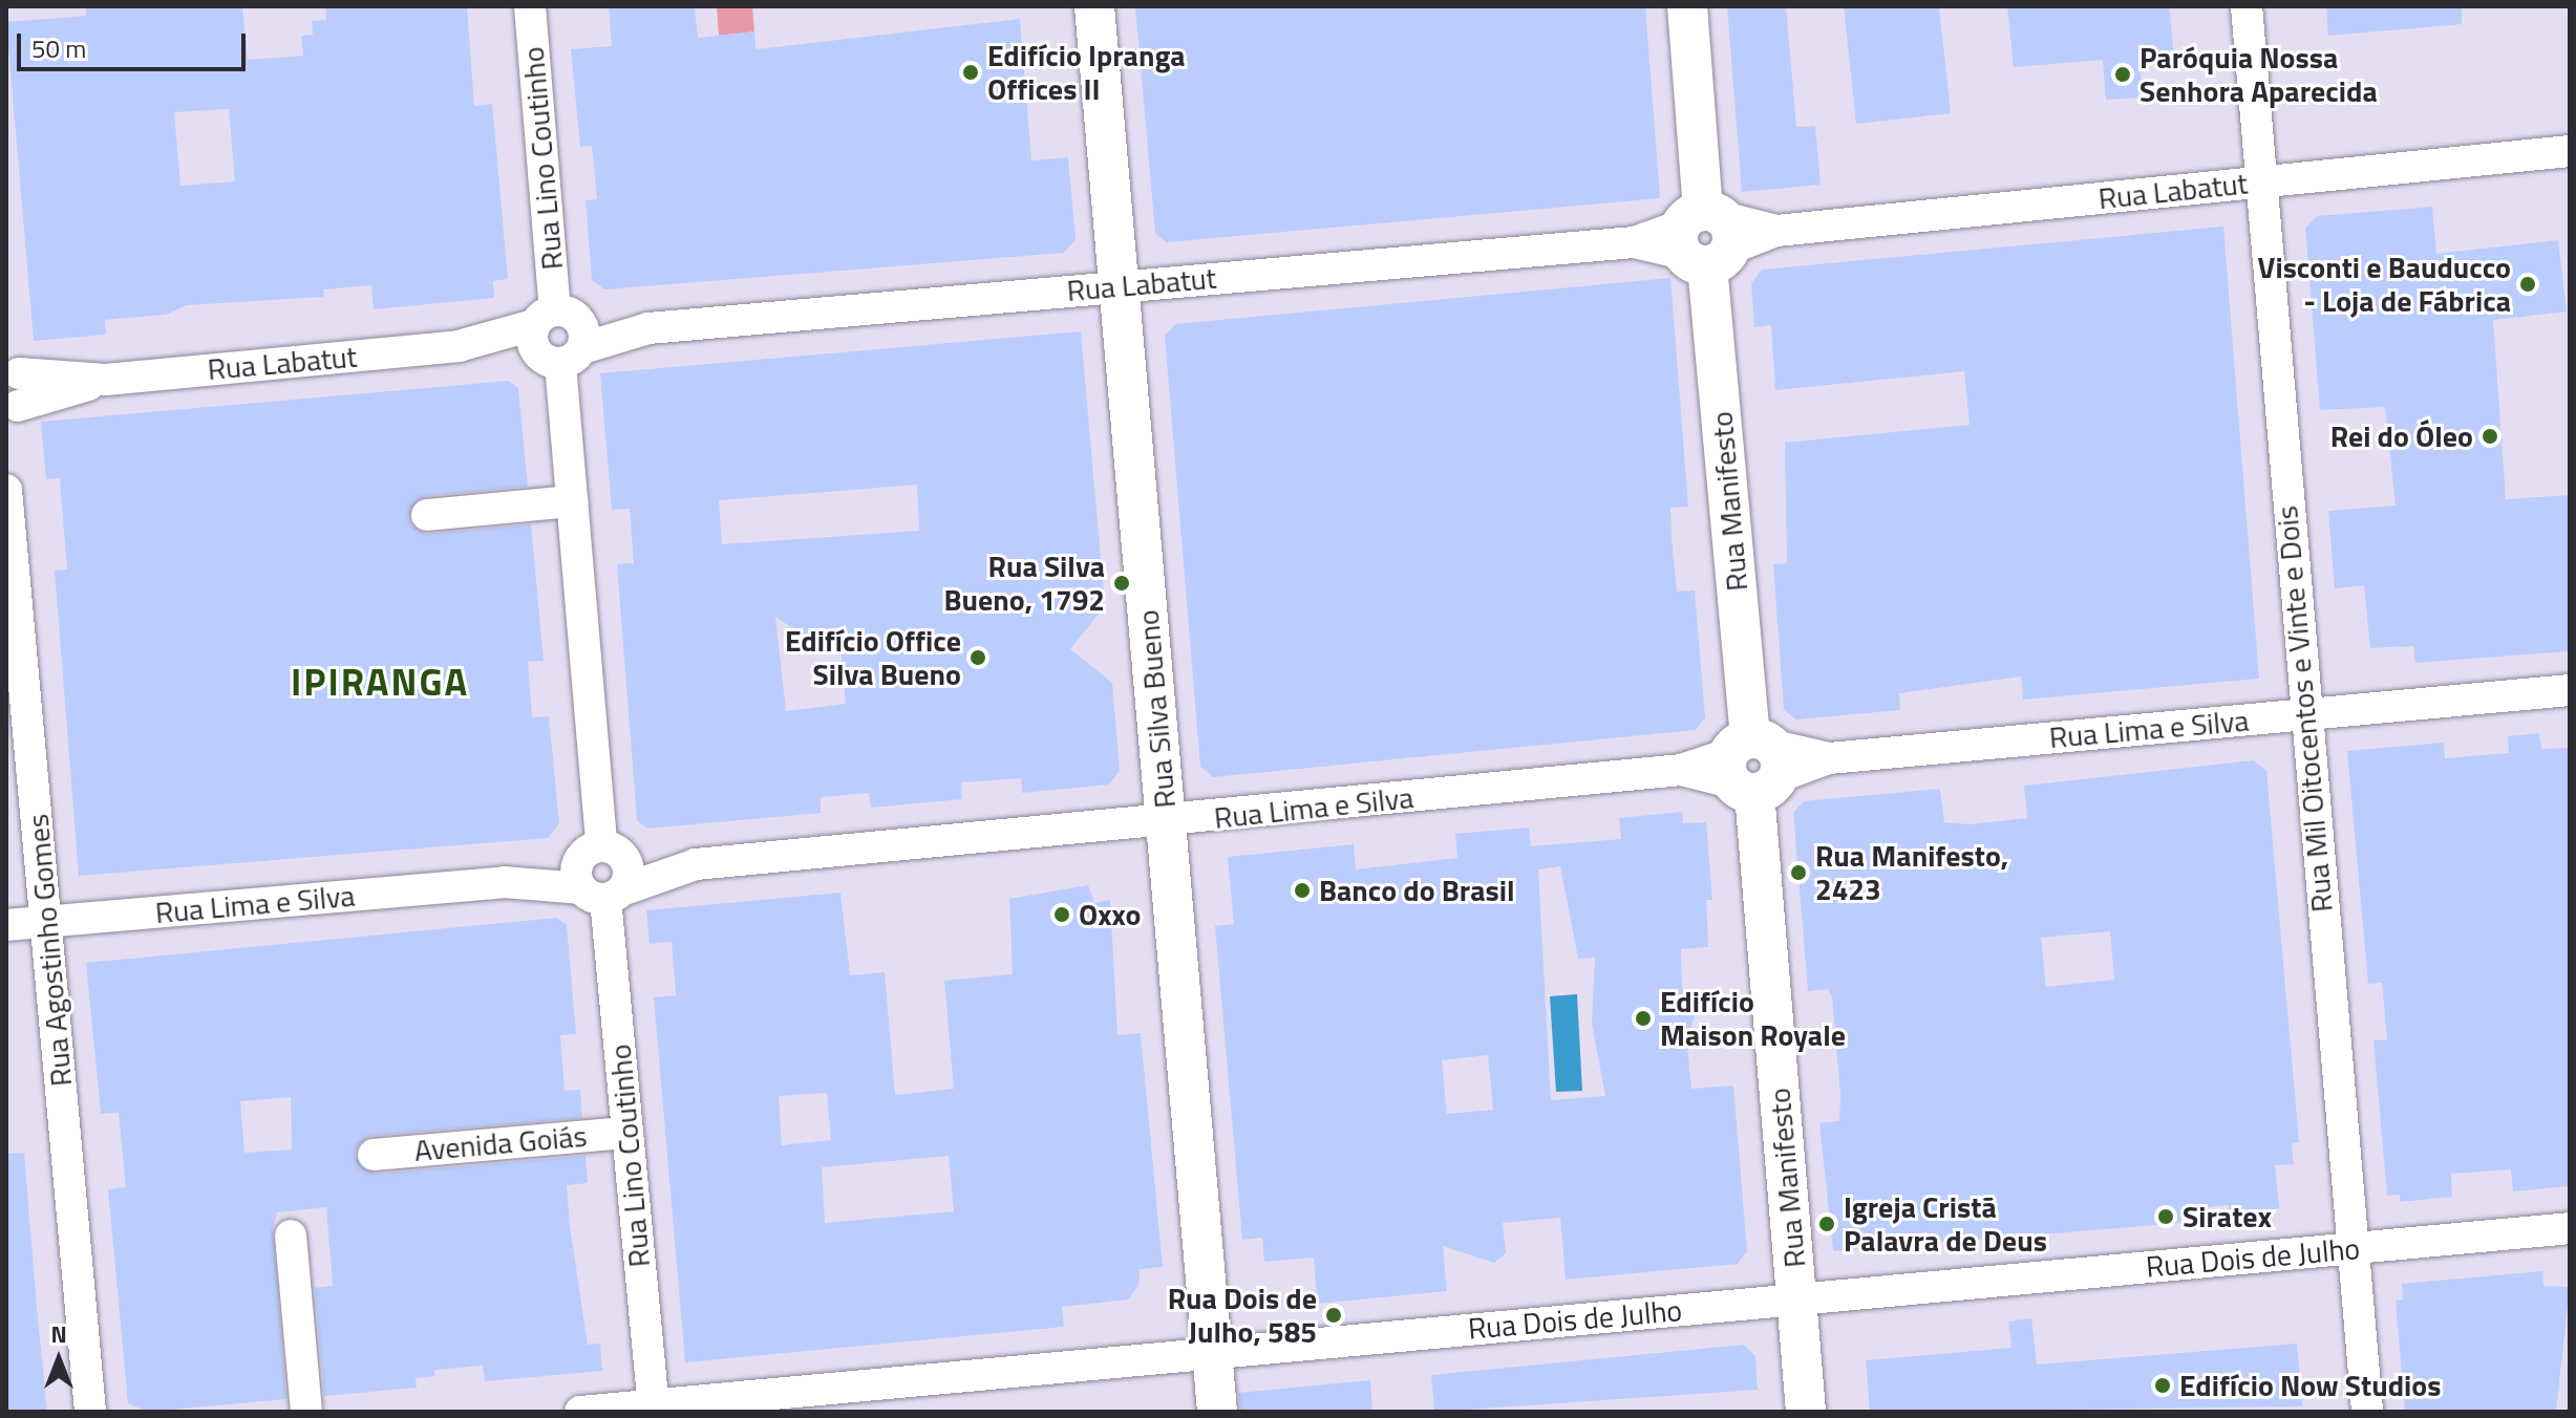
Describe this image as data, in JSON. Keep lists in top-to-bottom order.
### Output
{
  "streets": {
    "main road": ["Rua Manifesto", "Rua Silva Bueno"],
    "street": [
      "Rua Lino Coutinho",
      "Rua Labatut",
      "Rua Mil Oitocentos e Vinte e Dois",
      "Rua Lima e Silva",
      "Rua Agostinho Gomes",
      "Avenida Goiás",
      "Rua Dois de Julho"
    ]
  },
  "crossings": [
    ["Rua Lino Coutinho", "Rua Labatut"],
    ["Rua Lino Coutinho", "Rua Lima e Silva"],
    ["Rua Lino Coutinho", "Avenida Goiás"],
    ["Rua Lino Coutinho", "Rua Dois de Julho"],
    ["Rua Labatut", "Rua Manifesto"],
    ["Rua Labatut", "Rua Silva Bueno"],
    ["Rua Labatut", "Rua Mil Oitocentos e Vinte e Dois"],
    ["Rua Manifesto", "Rua Lima e Silva"],
    ["Rua Manifesto", "Rua Dois de Julho"],
    ["Rua Silva Bueno", "Rua Lima e Silva"],
    ["Rua Silva Bueno", "Rua Dois de Julho"],
    ["Rua Mil Oitocentos e Vinte e Dois", "Rua Lima e Silva"],
    ["Rua Mil Oitocentos e Vinte e Dois", "Rua Dois de Julho"],
    ["Rua Lima e Silva", "Rua Agostinho Gomes"]
  ],
  "districts": ["IPIRANGA"],
  "places": [
    "Edifício Ipranga Offices II",
    "Paróquia Nossa Senhora Aparecida",
    "Visconti e Bauducco - Loja de Fábrica",
    "Rei do Óleo",
    "Rua Silva Bueno, 1792",
    "Edifício Office Silva Bueno",
    "Rua Manifesto, 2423",
    "Banco do Brasil",
    "Oxxo",
    "Edifício Maison Royale",
    "Siratex",
    "Igreja Cristã Palavra de Deus",
    "Rua Dois de Julho, 585",
    "Edifício Now Studios"
  ],
  "scale_bar": "50 m",
  "north": "top"
}
